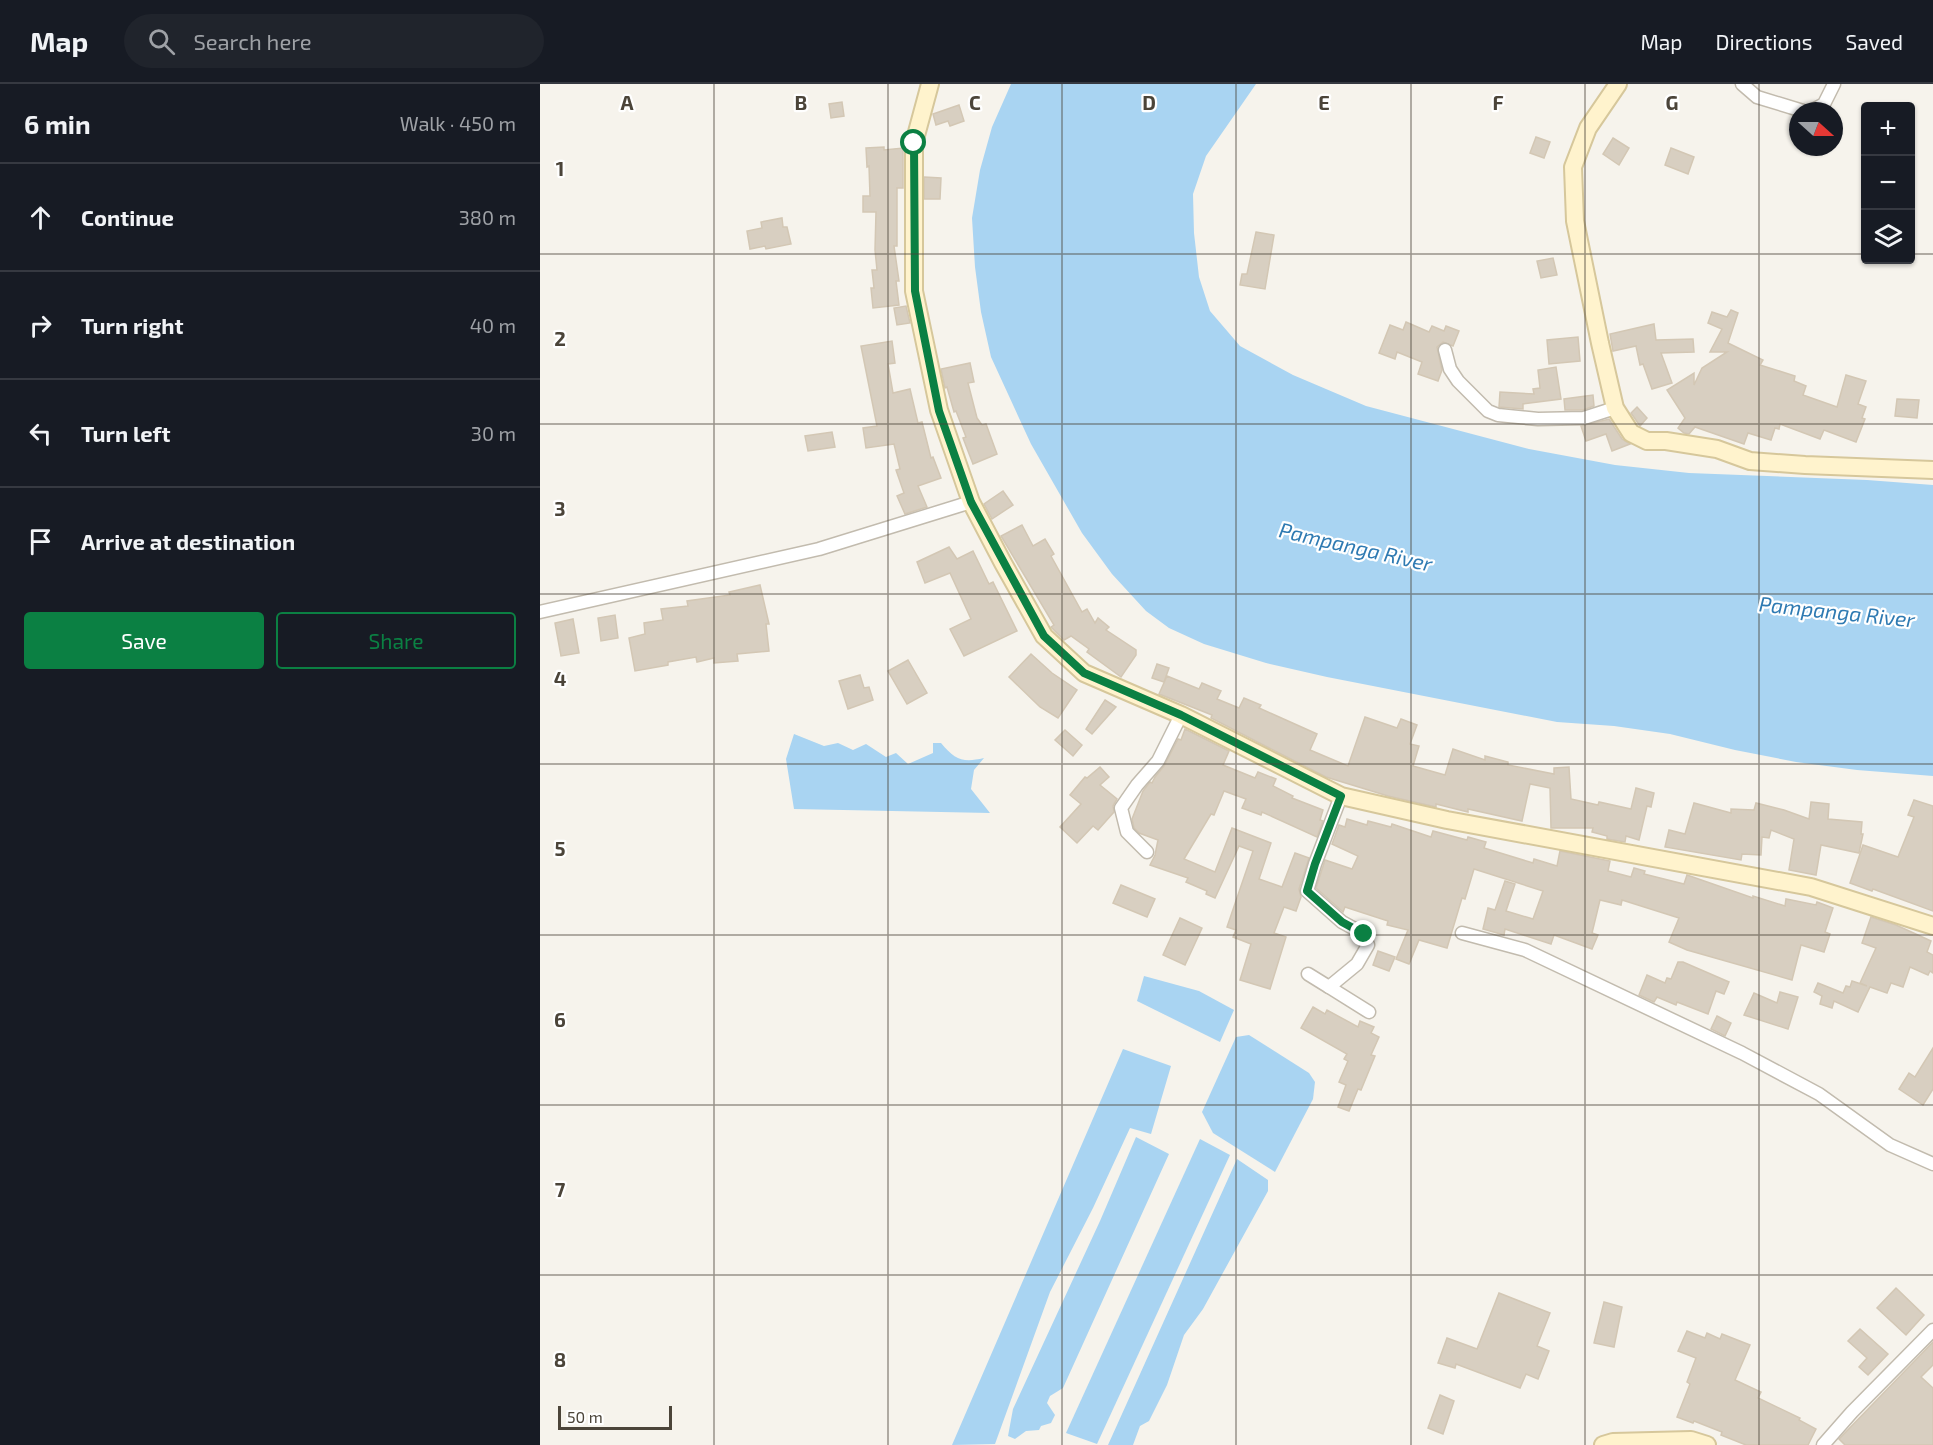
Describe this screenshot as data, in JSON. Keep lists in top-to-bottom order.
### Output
{
  "water": ["Pampanga River"],
  "scale_bar": "50 m",
  "north": "right",
  "page": {
    "header": "Map",
    "search": "Search here",
    "nav": ["Map", "Directions", "Saved"],
    "heading": ["6 min", "Walk · 450 m"],
    "map_buttons": ["+", "−"],
    "list": [
      ["Continue", "380 m"],
      ["Turn right", "40 m"],
      ["Turn left", "30 m"],
      "Arrive at destination"
    ],
    "buttons": ["Save", "Share"],
    "scale": "50 m"
  },
  "grid": {
    "columns": [
      "A",
      "B",
      "C",
      "D",
      "E",
      "F",
      "G"
    ],
    "rows": [
      "1",
      "2",
      "3",
      "4",
      "5",
      "6",
      "7",
      "8"
    ]
  }
}
